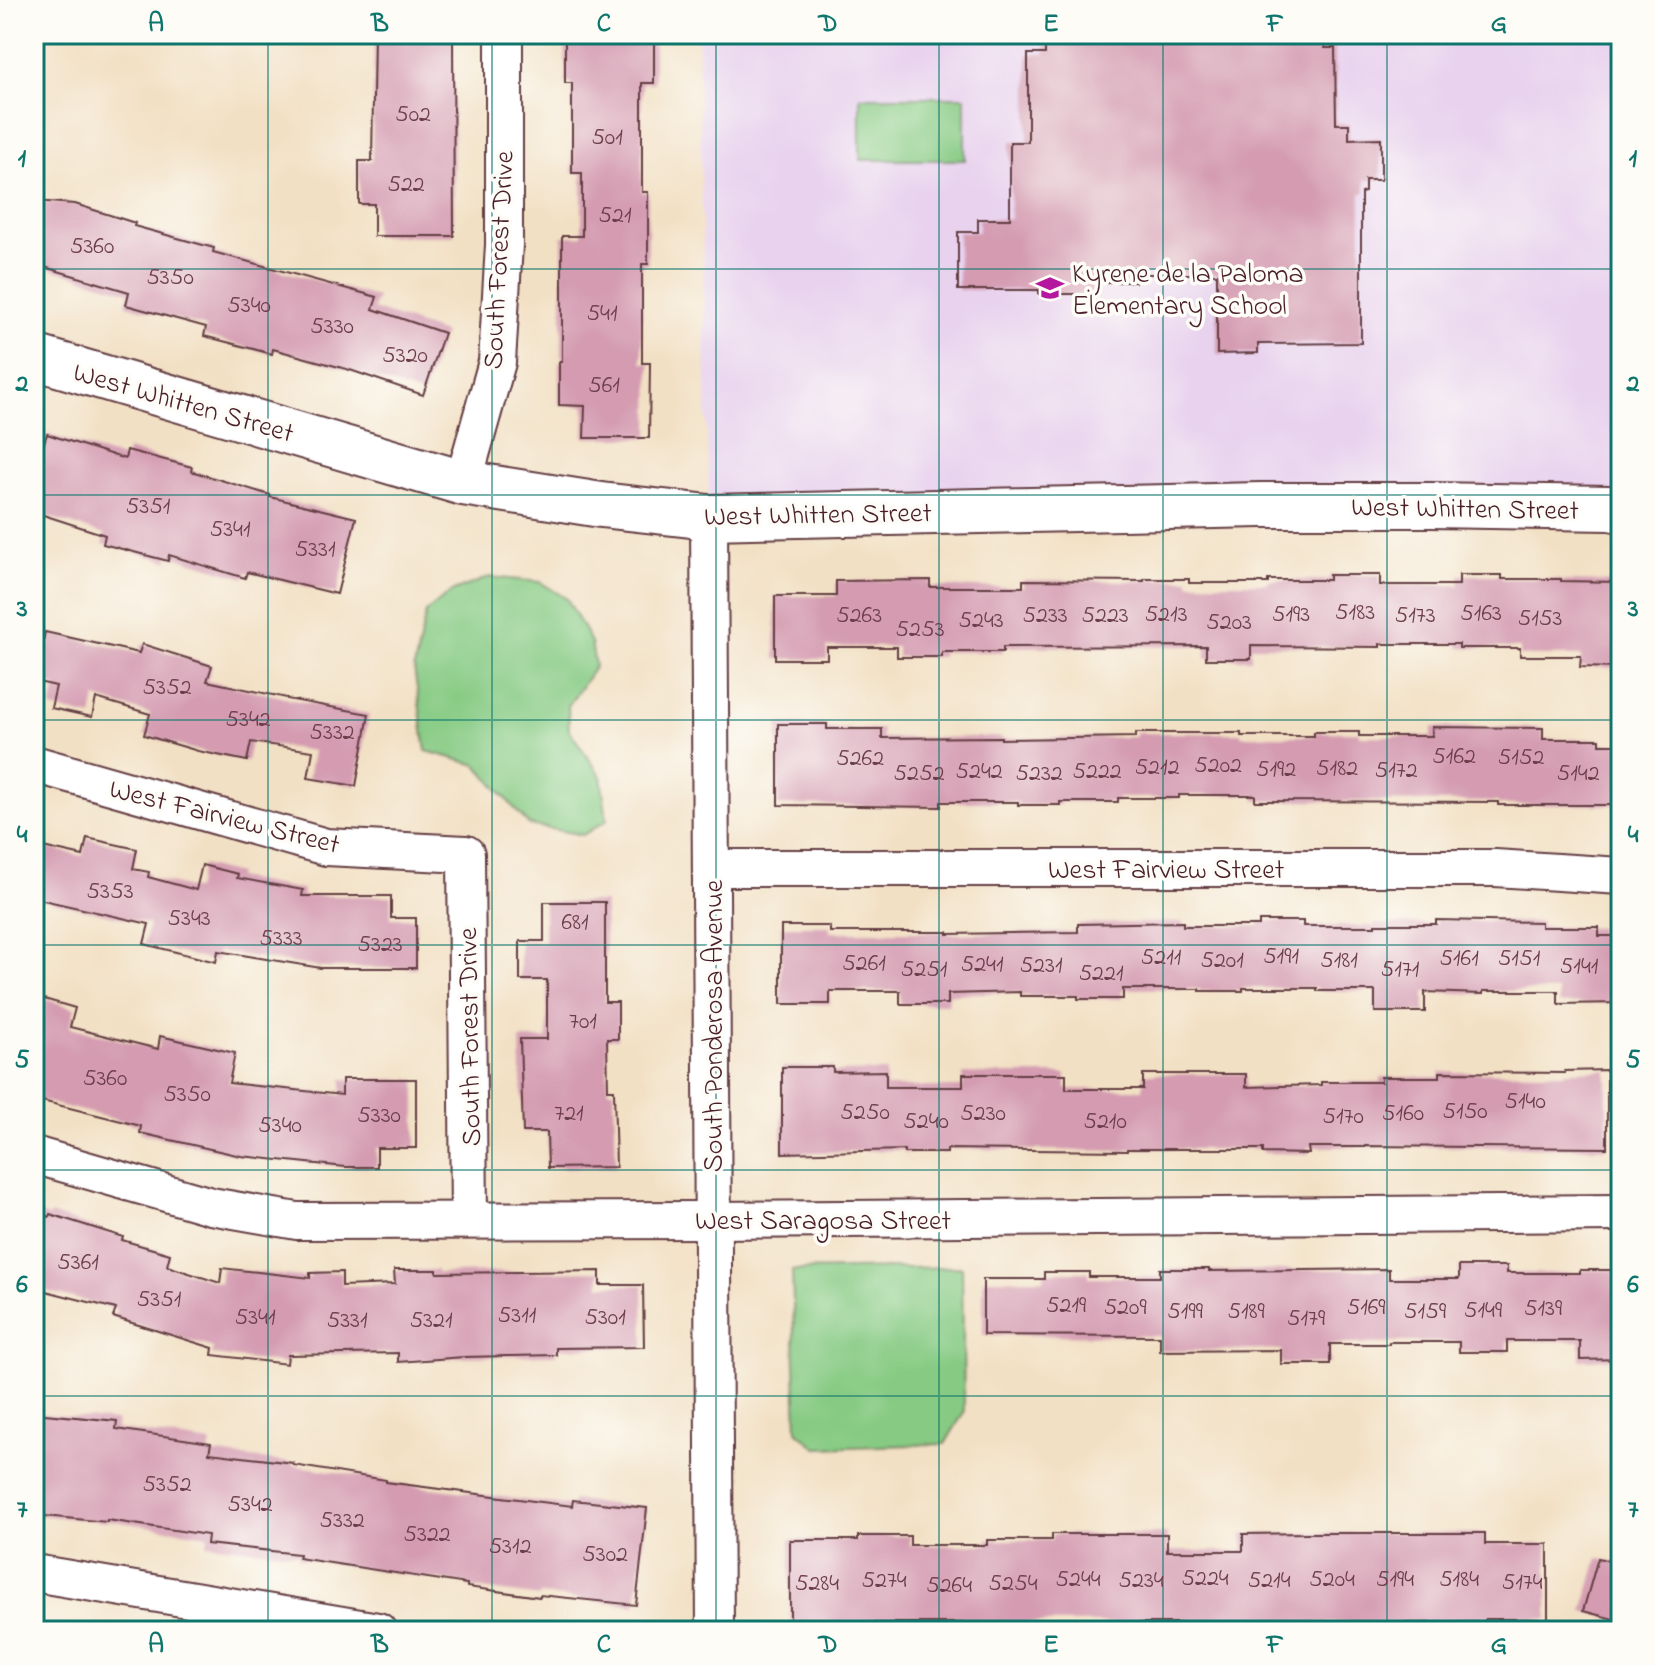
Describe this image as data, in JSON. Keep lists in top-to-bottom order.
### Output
{
  "streets": {
    "street": [
      "South Forest Drive",
      "West Whitten Street",
      "West Fairview Street",
      "South Ponderosa Avenue",
      "West Saragosa Street"
    ]
  },
  "crossings": [
    ["South Forest Drive", "West Whitten Street"],
    ["South Forest Drive", "West Fairview Street"],
    ["South Forest Drive", "West Saragosa Street"],
    ["West Whitten Street", "South Ponderosa Avenue"],
    ["West Fairview Street", "South Ponderosa Avenue"],
    ["South Ponderosa Avenue", "West Saragosa Street"]
  ],
  "places": {
    "school or university": ["Kyrene de la Paloma Elementary School"]
  },
  "house_numbers": [
    "502",
    "501",
    "522",
    "521",
    "5360",
    "5350",
    "5340",
    "541",
    "5330",
    "5320",
    "561",
    "5351",
    "5341",
    "5331",
    "5183",
    "5163",
    "5213",
    "5193",
    "5263",
    "5233",
    "5223",
    "5173",
    "5153",
    "5243",
    "5203",
    "5253",
    "5352",
    "5342",
    "5332",
    "5162",
    "5152",
    "5262",
    "5202",
    "5212",
    "5182",
    "5192",
    "5172",
    "5242",
    "5222",
    "5252",
    "5232",
    "5142",
    "5353",
    "5343",
    "681",
    "5333",
    "5323",
    "5191",
    "5211",
    "5161",
    "5151",
    "5201",
    "5181",
    "5261",
    "5241",
    "5231",
    "5141",
    "5251",
    "5171",
    "5221",
    "701",
    "5360",
    "5350",
    "5140",
    "5150",
    "5250",
    "721",
    "5230",
    "5160",
    "5330",
    "5170",
    "5240",
    "5210",
    "5340",
    "5361",
    "5351",
    "5219",
    "5209",
    "5169",
    "5139",
    "5149",
    "5199",
    "5189",
    "5159",
    "5311",
    "5341",
    "5301",
    "5179",
    "5331",
    "5321",
    "5352",
    "5342",
    "5332",
    "5322",
    "5312",
    "5302",
    "5224",
    "5244",
    "5204",
    "5194",
    "5184",
    "5274",
    "5234",
    "5214",
    "5174",
    "5284",
    "5254",
    "5264"
  ],
  "grid": {
    "columns": [
      "A",
      "B",
      "C",
      "D",
      "E",
      "F",
      "G"
    ],
    "rows": [
      "1",
      "2",
      "3",
      "4",
      "5",
      "6",
      "7"
    ]
  }
}
